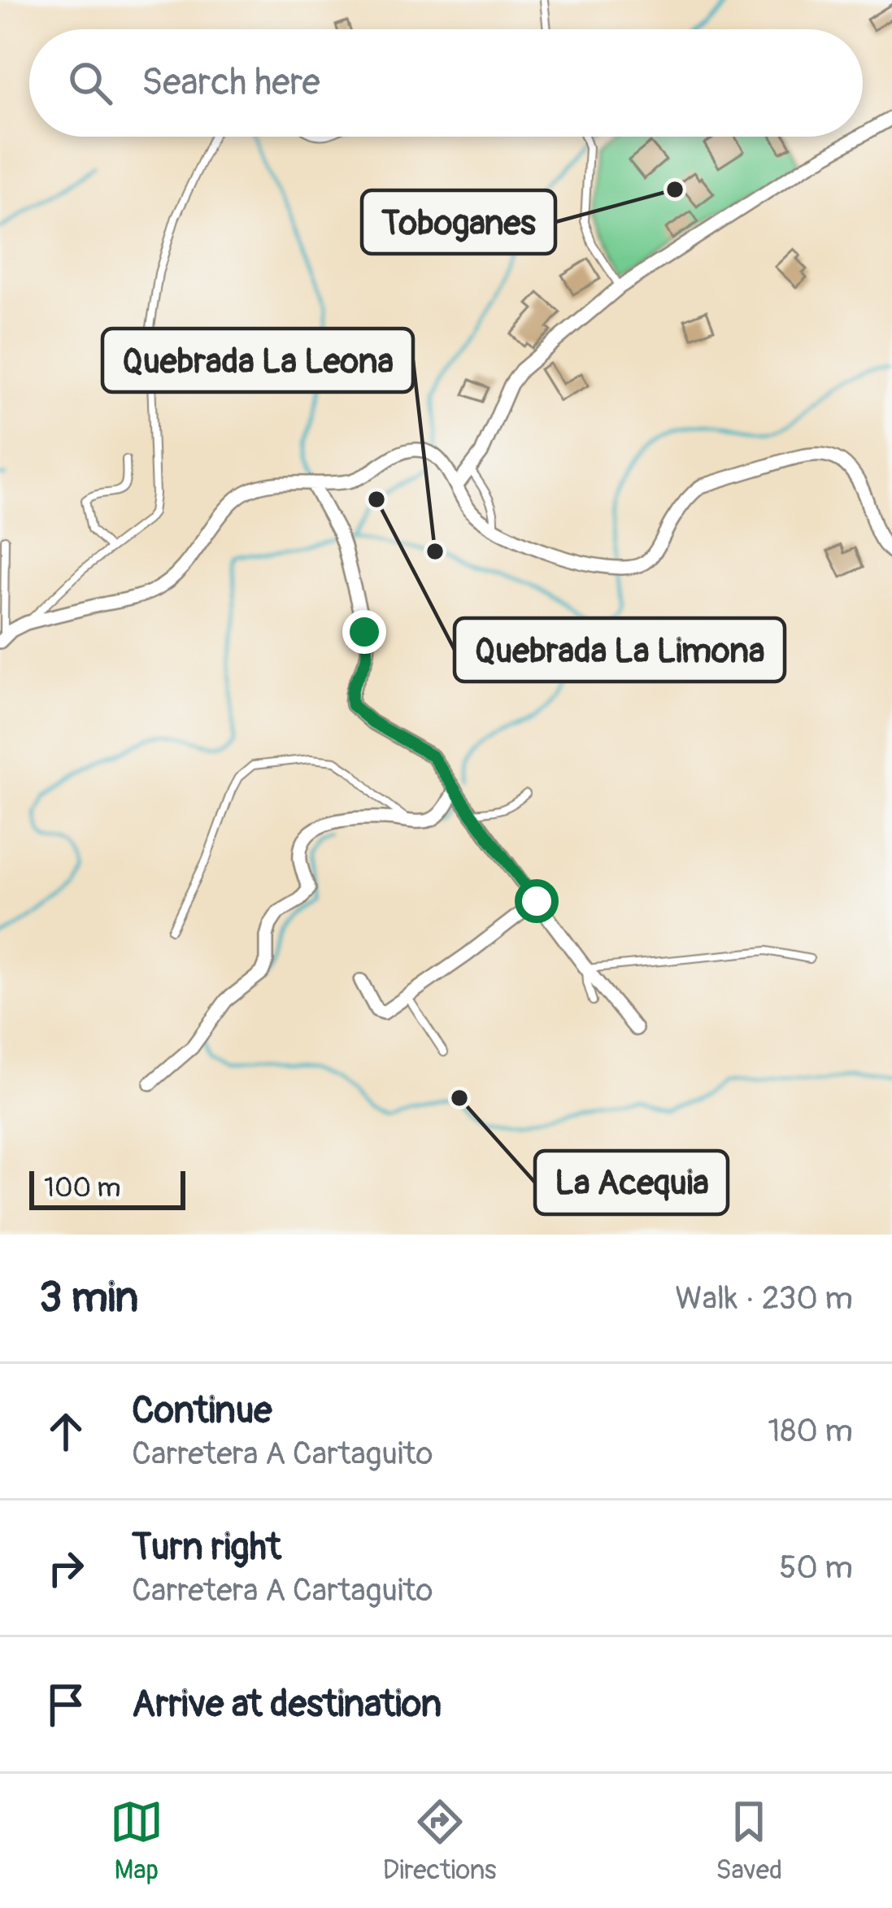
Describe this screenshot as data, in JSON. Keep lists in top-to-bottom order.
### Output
{
  "places": [
    "Toboganes",
    "Quebrada La Limona",
    "Quebrada La Leona",
    "La Acequia"
  ],
  "scale_bar": "100 m",
  "page": {
    "search": "Search here",
    "scale": "100 m",
    "heading": ["3 min", "Walk · 230 m"],
    "list": [
      ["Continue", "Carretera A Cartaguito", "180 m"],
      ["Turn right", "Carretera A Cartaguito", "50 m"],
      "Arrive at destination"
    ],
    "nav": ["Map", "Directions", "Saved"]
  }
}
